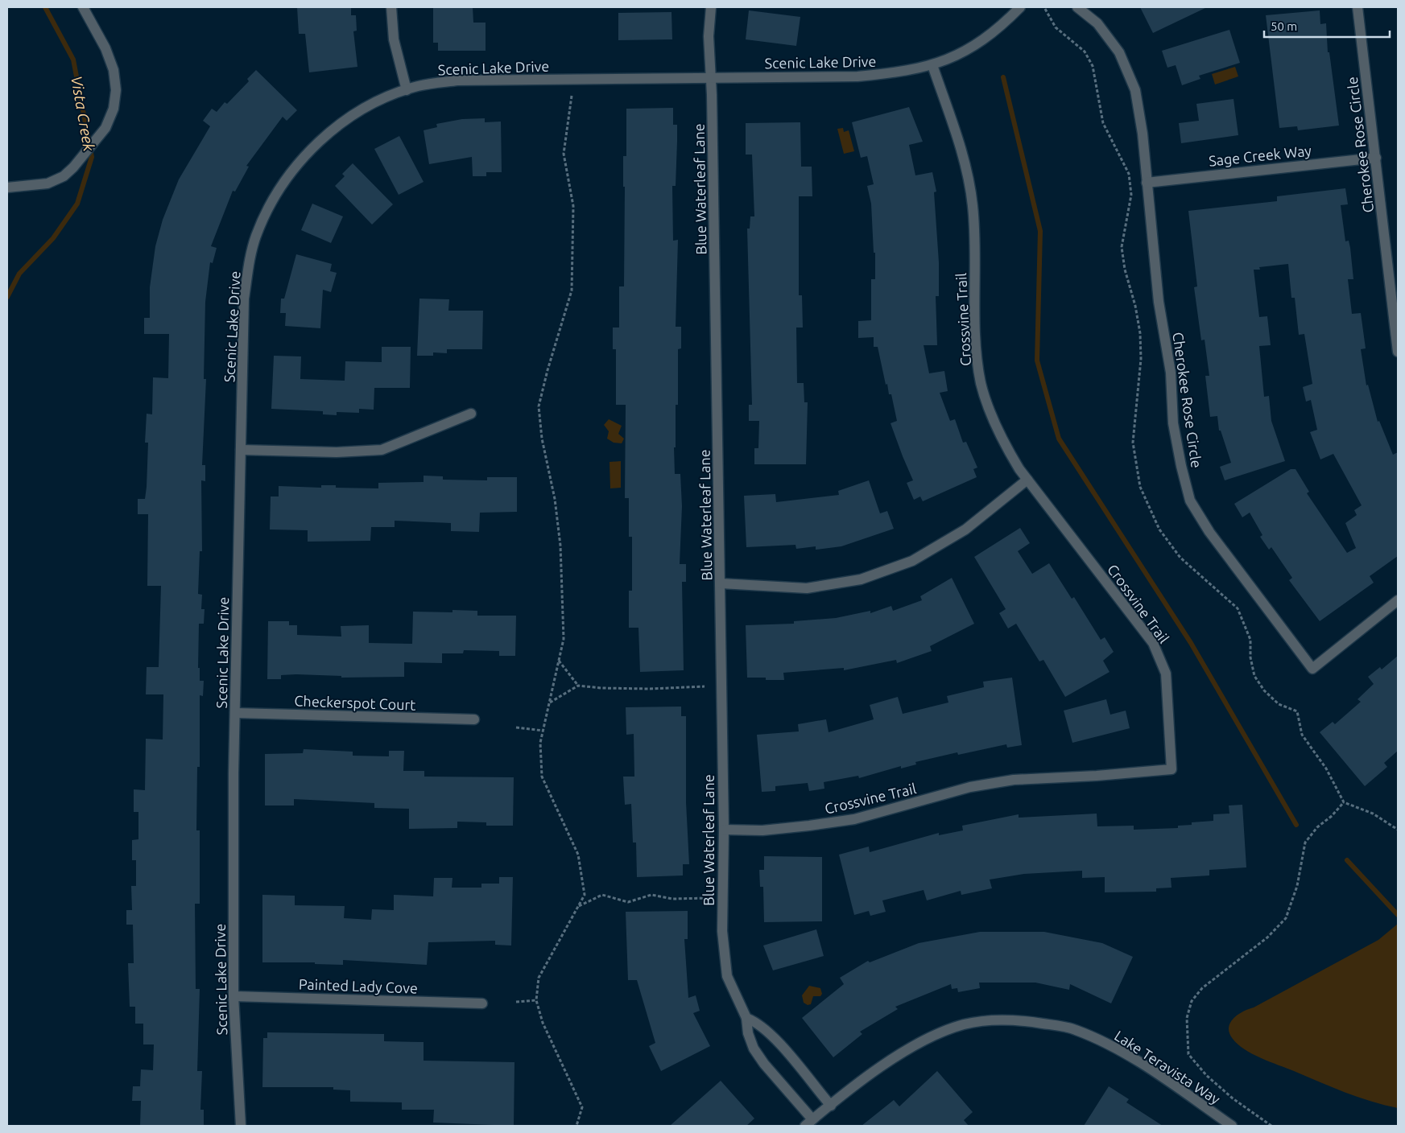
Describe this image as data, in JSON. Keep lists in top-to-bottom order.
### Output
{
  "streets": {
    "street": [
      "Scenic Lake Drive",
      "Cherokee Rose Circle",
      "Sage Creek Way",
      "Blue Waterleaf Lane",
      "Crossvine Trail",
      "Checkerspot Court",
      "Painted Lady Cove",
      "Lake Teravista Way"
    ]
  },
  "crossings": [
    ["Scenic Lake Drive", "Blue Waterleaf Lane"],
    ["Scenic Lake Drive", "Crossvine Trail"],
    ["Scenic Lake Drive", "Checkerspot Court"],
    ["Scenic Lake Drive", "Painted Lady Cove"],
    ["Cherokee Rose Circle", "Sage Creek Way"],
    ["Blue Waterleaf Lane", "Crossvine Trail"],
    ["Blue Waterleaf Lane", "Lake Teravista Way"]
  ],
  "water": ["Vista Creek"],
  "scale_bar": "50 m"
}
